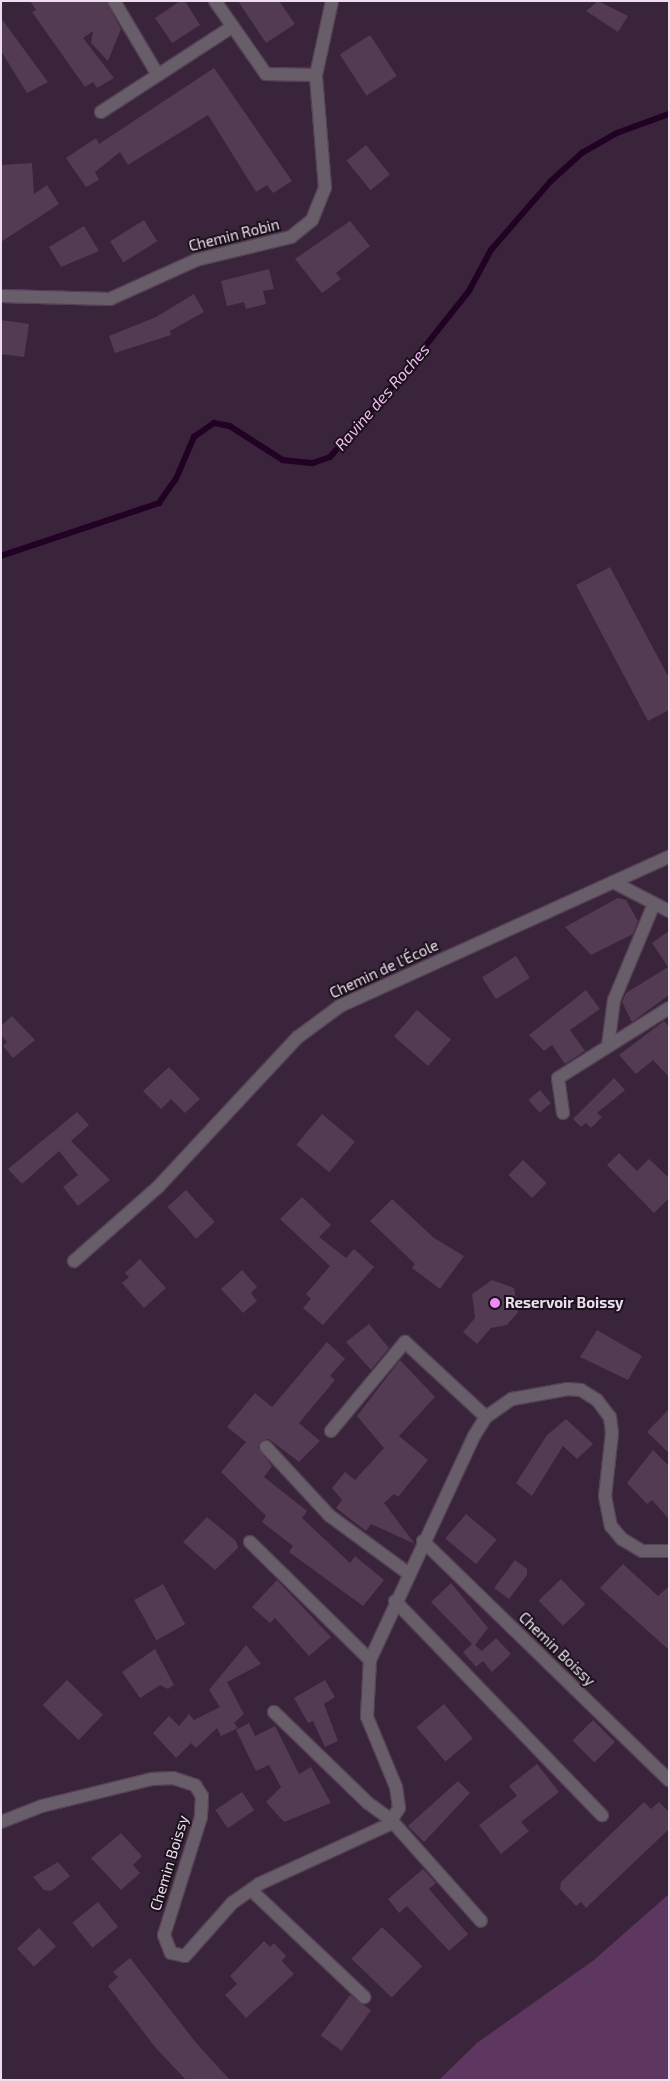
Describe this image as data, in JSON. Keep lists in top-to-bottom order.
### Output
{
  "streets": {
    "street": ["Chemin Robin", "Chemin de l'École", "Chemin Boissy"]
  },
  "water": ["Ravine des Roches"],
  "places": ["Reservoir Boissy"]
}
